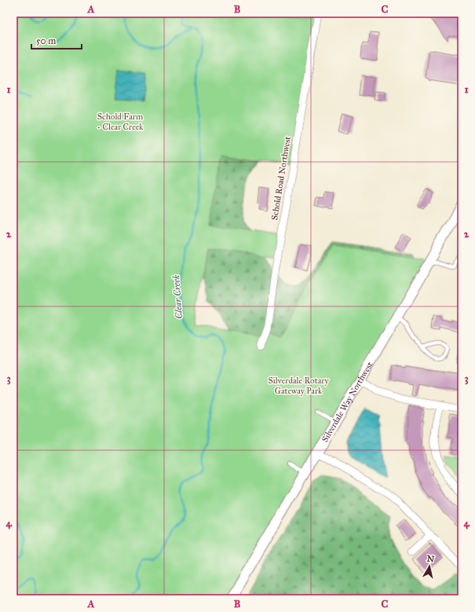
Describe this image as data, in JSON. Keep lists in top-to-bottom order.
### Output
{
  "streets": {
    "main road": ["Silverdale Way Northwest"],
    "street": ["Schold Road Northwest"]
  },
  "water": ["Clear Creek"],
  "parks": ["Schold Farm - Clear Creek", "Silverdale Rotary Gateway Park"],
  "scale_bar": "50 m",
  "north": "top",
  "grid": {
    "columns": ["A", "B", "C"],
    "rows": [
      "1",
      "2",
      "3",
      "4"
    ]
  }
}
